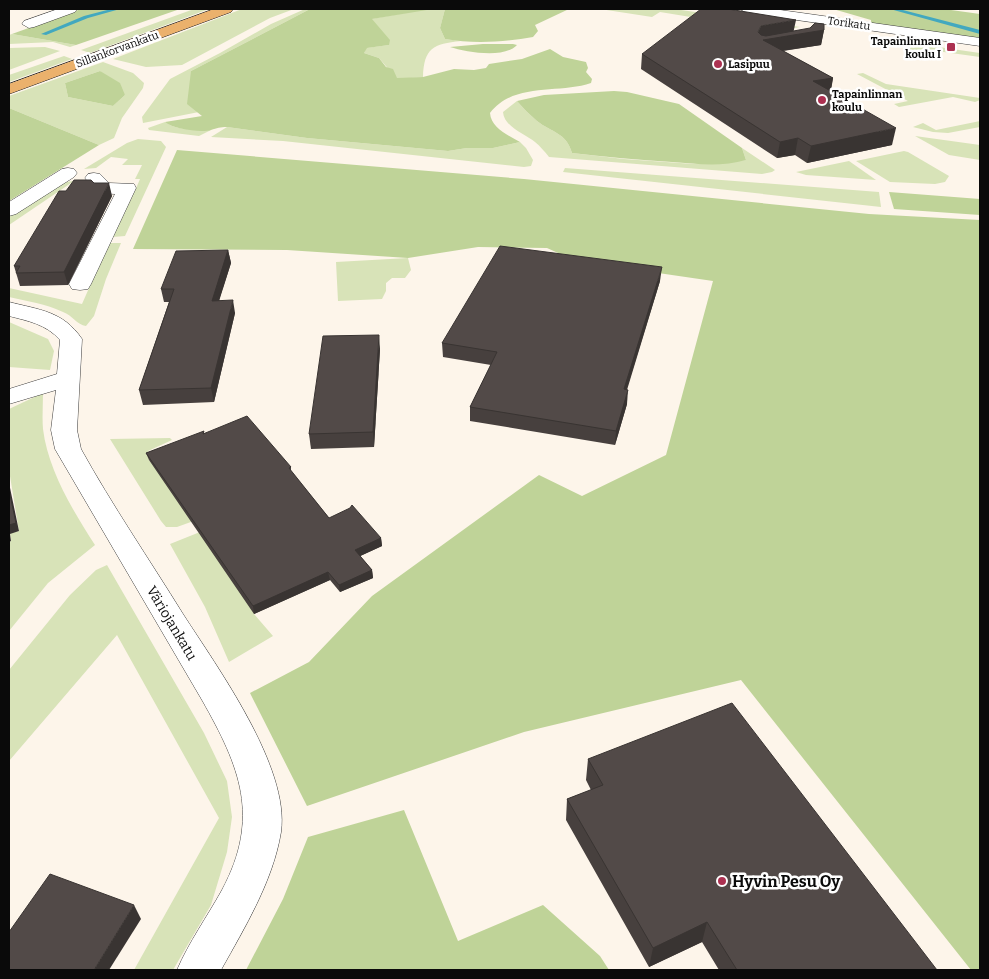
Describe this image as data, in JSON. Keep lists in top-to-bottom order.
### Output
{
  "streets": {
    "main road": ["Sillankorvankatu"],
    "street": ["Torikatu", "Väriojankatu"]
  },
  "places": {
    "transit": ["Tapainlinnan koulu I"],
    "other": ["Lasipuu", "Tapainlinnan koulu", "Hyvin Pesu Oy"]
  }
}
